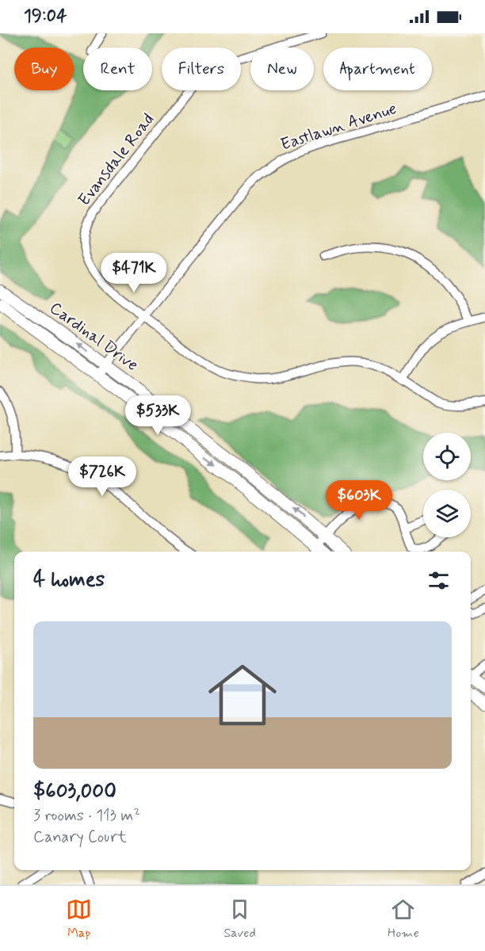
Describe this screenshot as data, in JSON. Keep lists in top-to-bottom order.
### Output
{
  "streets": {
    "main road": ["Cardinal Drive"],
    "street": ["Eastlawn Avenue", "Evansdale Road"]
  },
  "crossings": [
    ["Eastlawn Avenue", "Evansdale Road"],
    ["Eastlawn Avenue", "Cardinal Drive"]
  ],
  "page": {
    "status": "19:04",
    "chip": [
      "Buy",
      "Rent",
      "Filters",
      "New",
      "Apartment"
    ],
    "price": [
      "$471K",
      "$533K",
      "$726K",
      "$603K"
    ],
    "heading": "4 homes",
    "list": [
      {
        "name": "$603,000",
        "note": "3 rooms · 113 m² · Canary Court"
      }
    ],
    "tabs": ["Map", "Saved", "Home"]
  }
}
